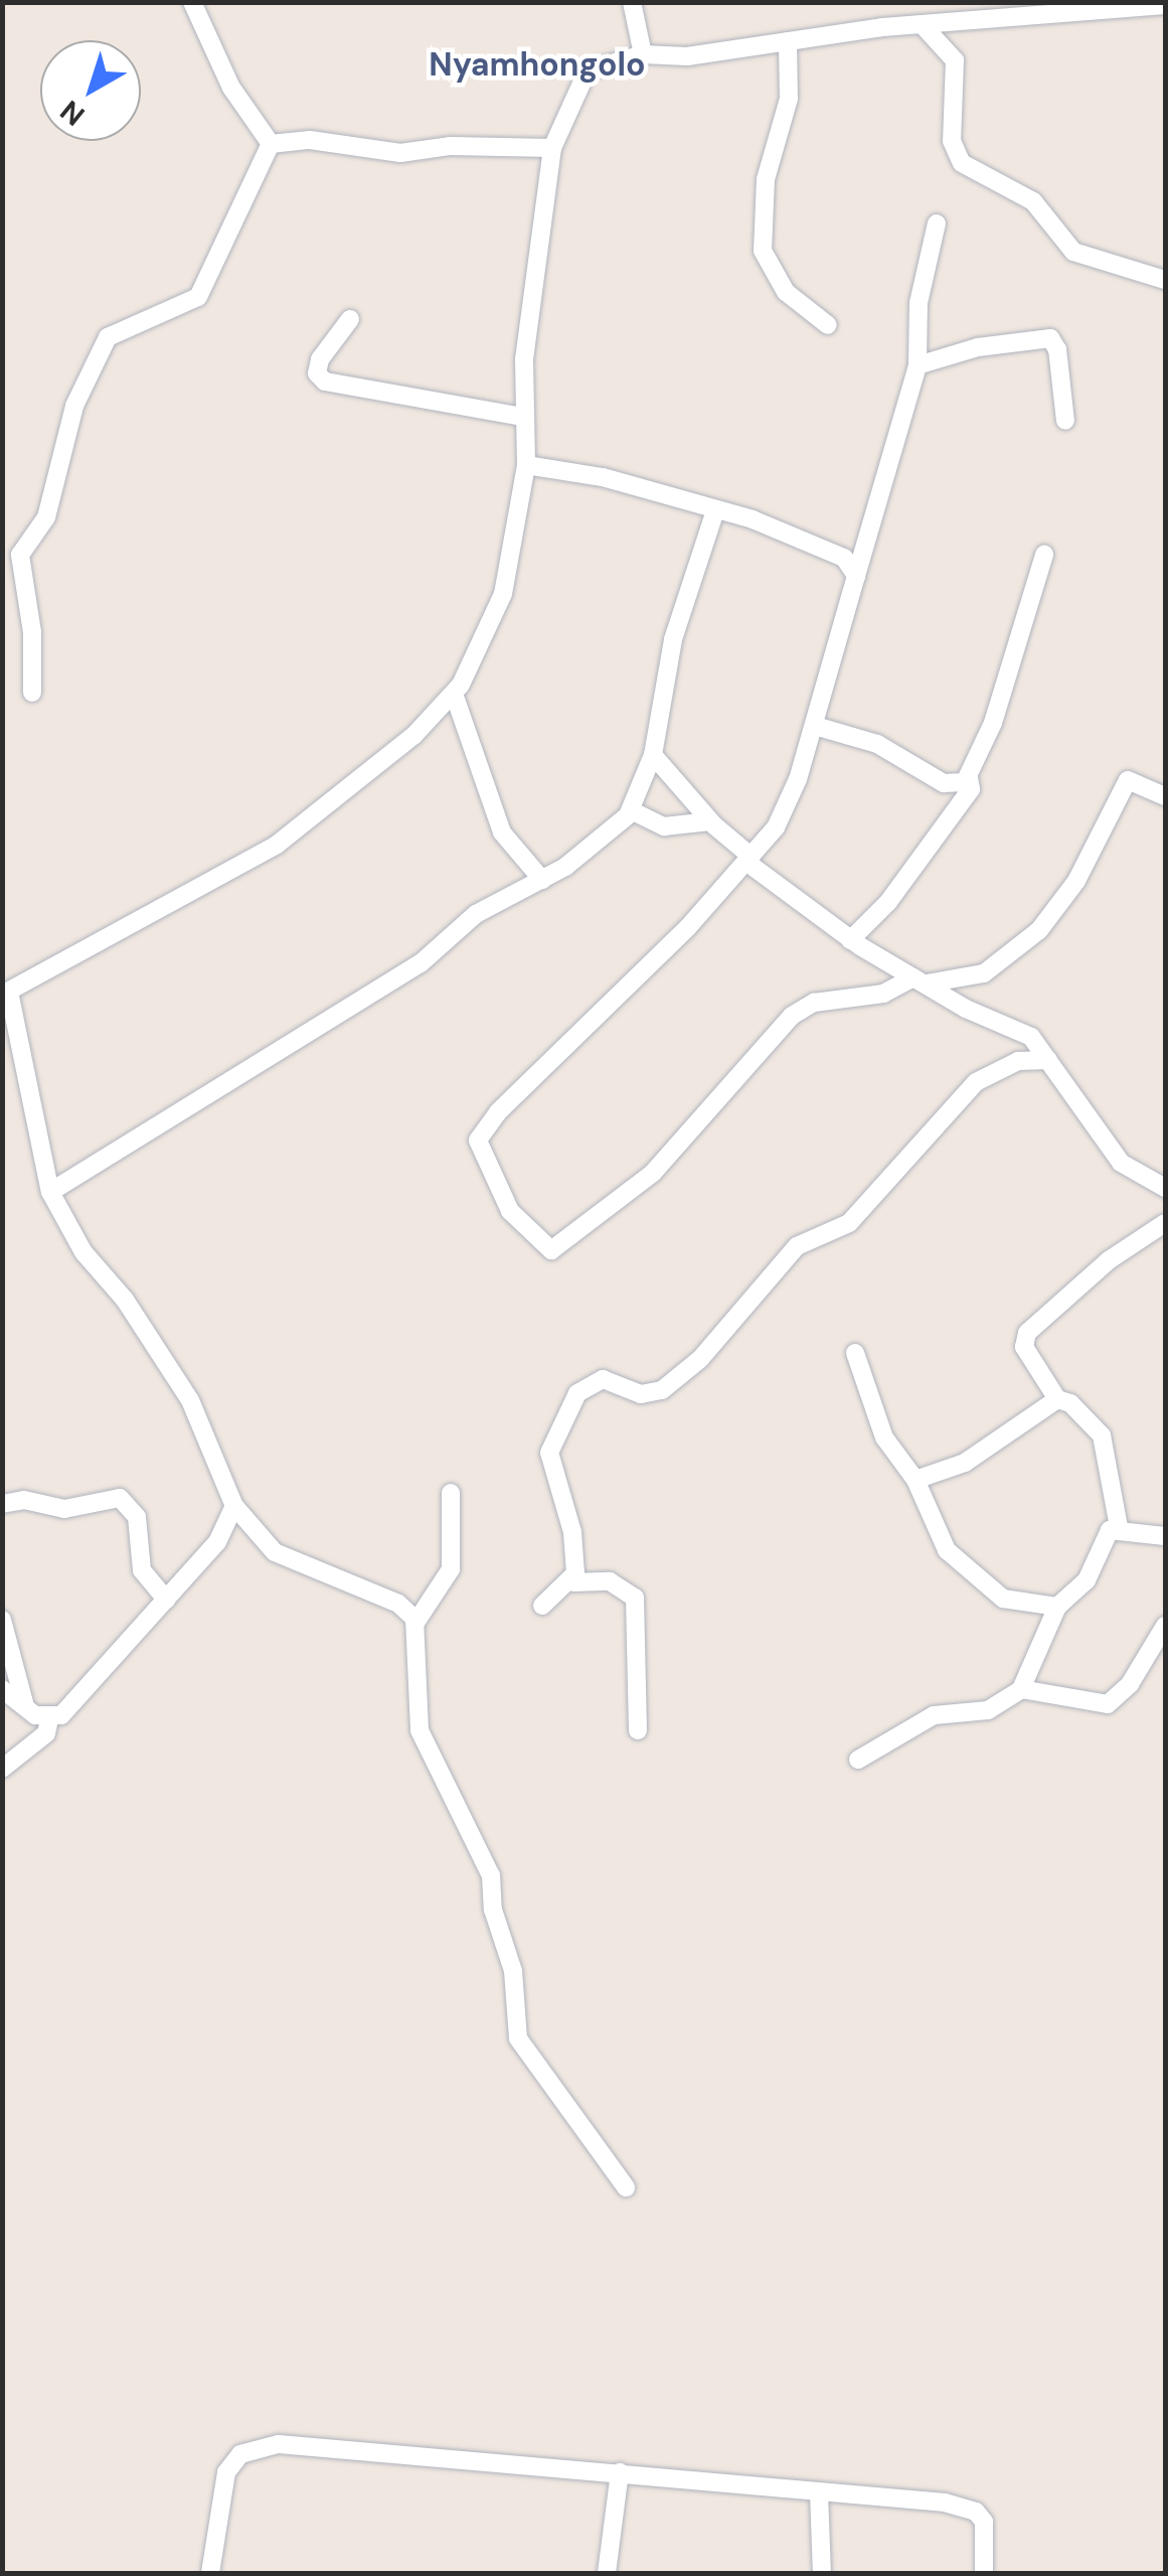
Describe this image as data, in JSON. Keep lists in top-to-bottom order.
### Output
{
  "districts": ["Nyamhongolo"],
  "north": "bottom left"
}
